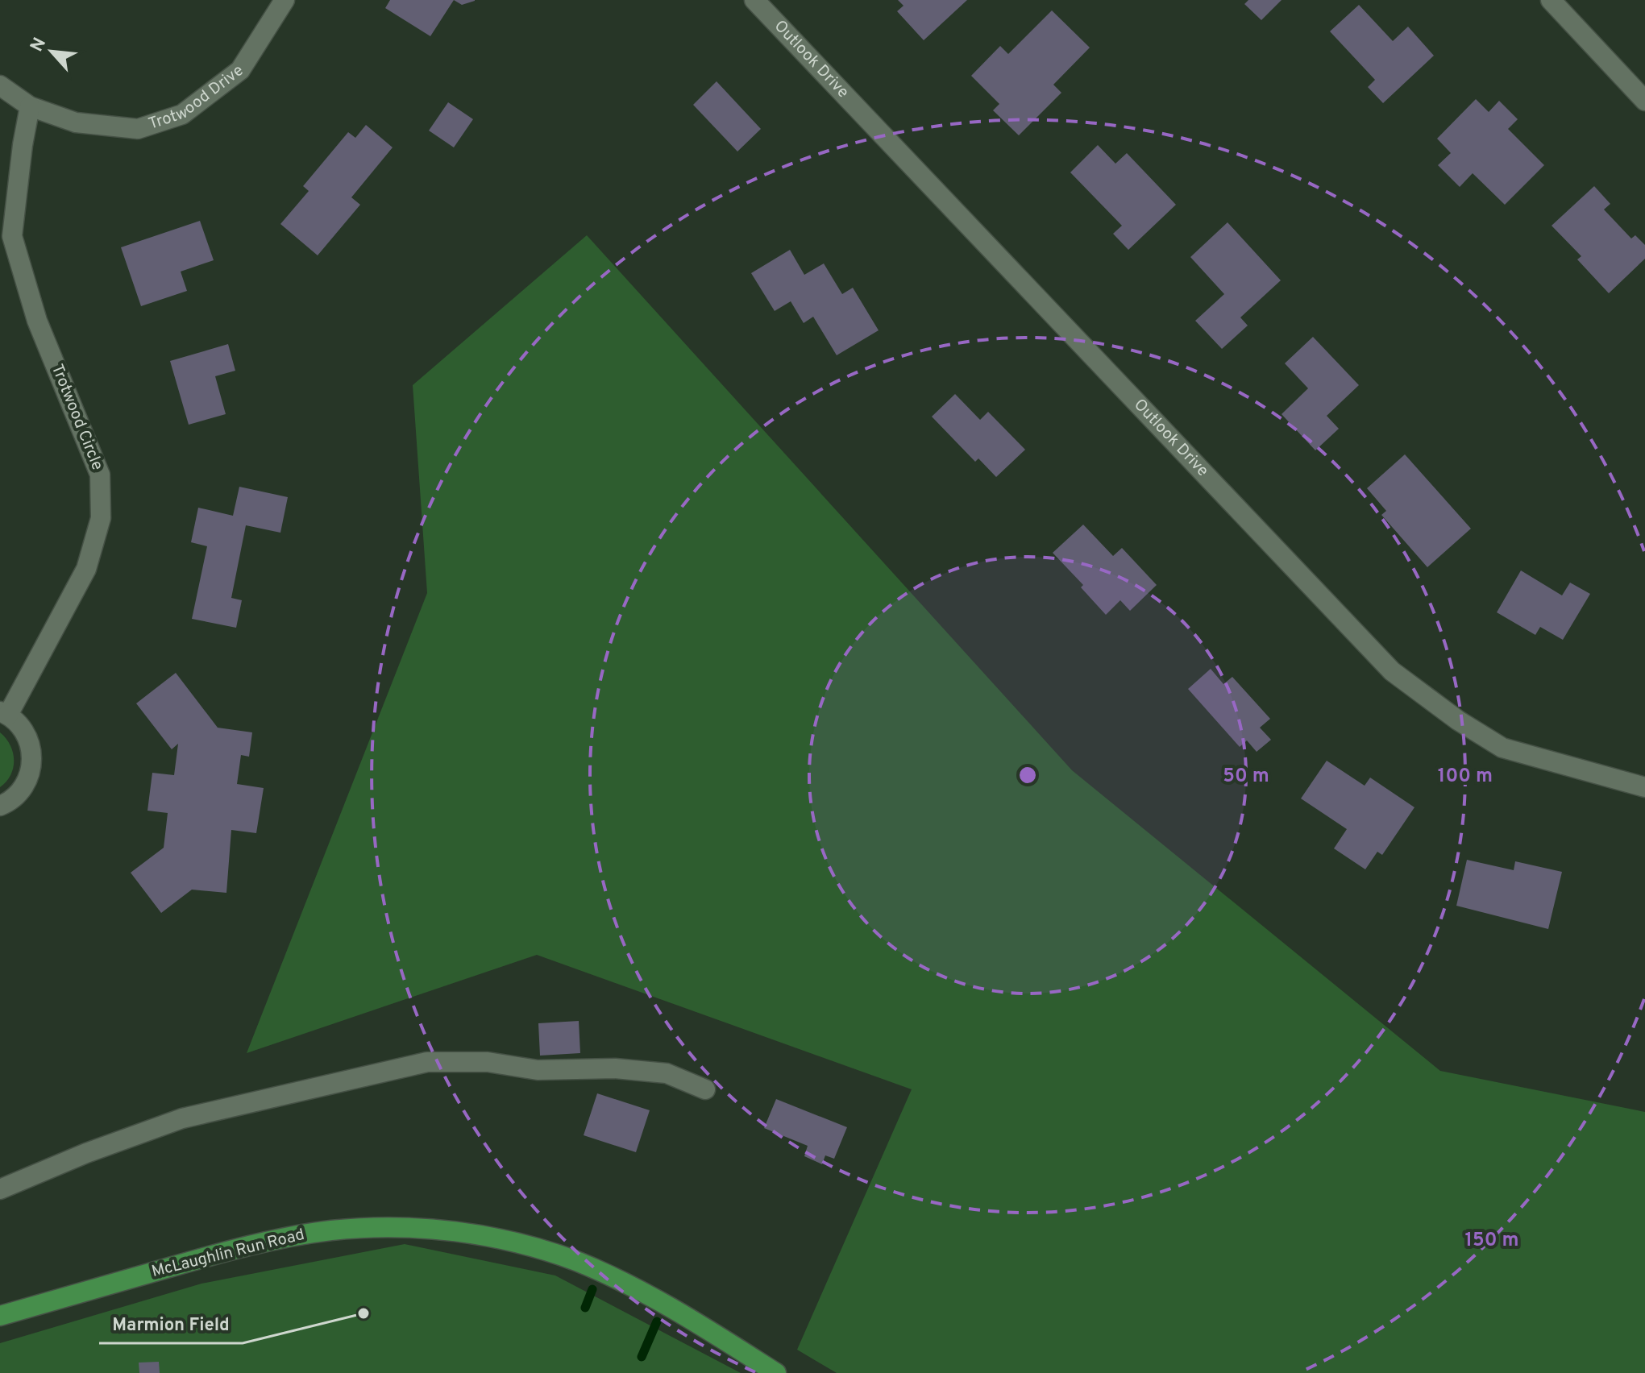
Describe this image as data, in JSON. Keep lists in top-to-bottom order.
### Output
{
  "streets": {
    "main road": ["McLaughlin Run Road"],
    "street": ["Outlook Drive", "Trotwood Drive", "Trotwood Circle"]
  },
  "crossings": [
    ["Trotwood Drive", "Trotwood Circle"]
  ],
  "places": ["Marmion Field"],
  "north": "top left",
  "rings": ["50 m", "100 m", "150 m"]
}
